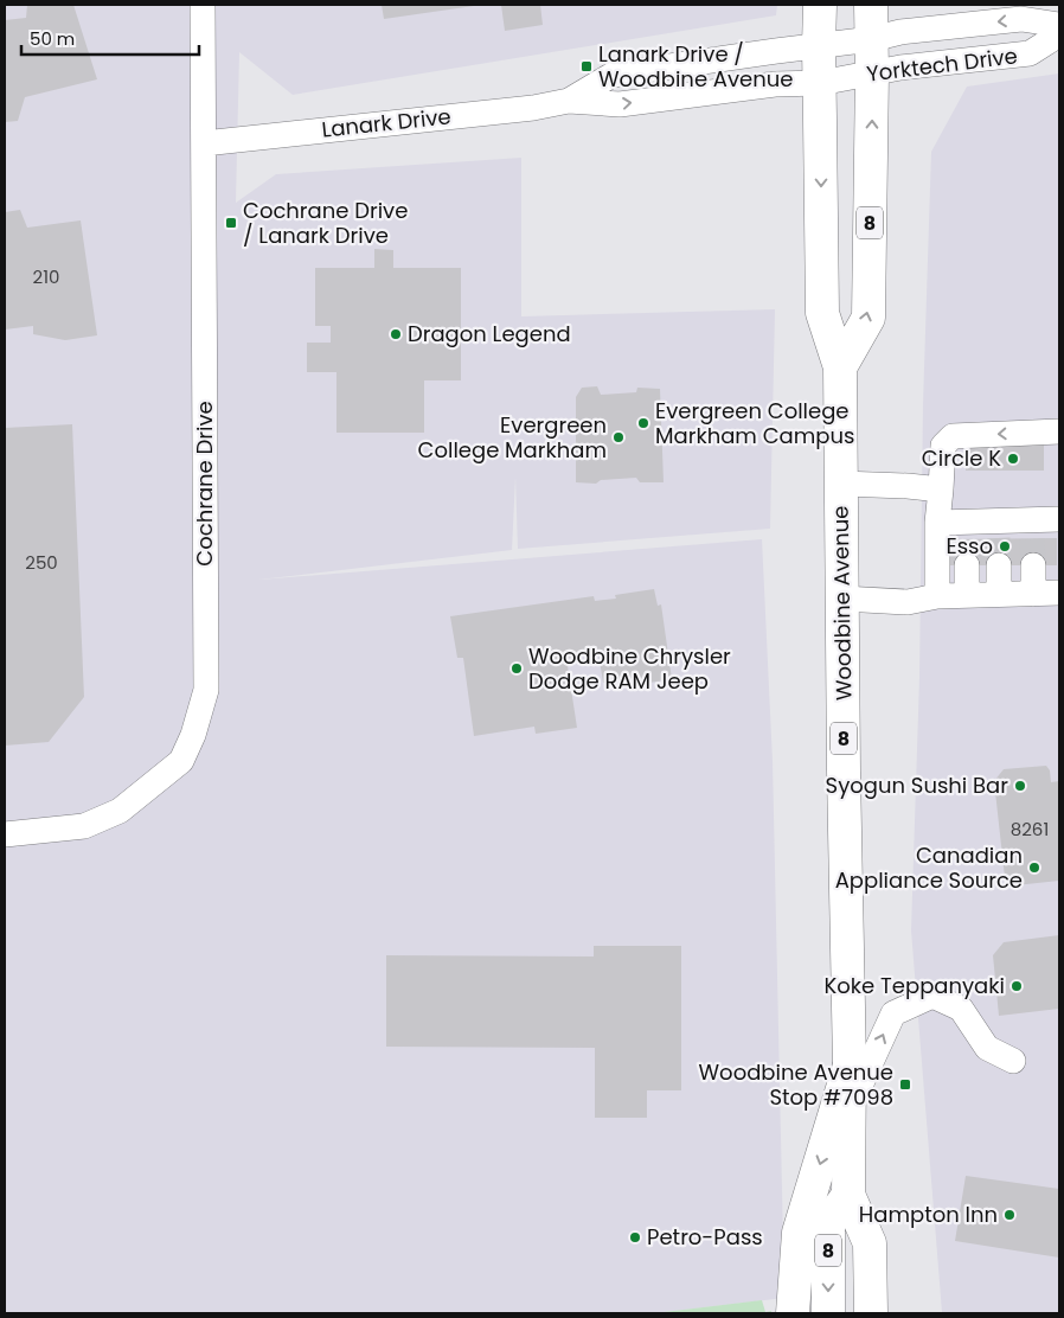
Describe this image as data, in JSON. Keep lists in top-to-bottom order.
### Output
{
  "streets": {
    "main road": ["8", "Woodbine Avenue"],
    "street": ["Yorktech Drive", "Lanark Drive", "Cochrane Drive"]
  },
  "crossings": [
    ["Yorktech Drive", "Lanark Drive"],
    ["Yorktech Drive", "8"],
    ["Yorktech Drive", "Woodbine Avenue"],
    ["Lanark Drive", "Cochrane Drive"],
    ["Lanark Drive", "Woodbine Avenue"],
    ["8", "Woodbine Avenue"]
  ],
  "places": {
    "transit": ["Lanark Drive / Woodbine Avenue", "Cochrane Drive / Lanark Drive", "Woodbine Avenue Stop #7098"],
    "other": [
      "Dragon Legend",
      "Evergreen College Markham Campus",
      "Evergreen College Markham",
      "Circle K",
      "Esso",
      "Woodbine Chrysler Dodge RAM Jeep",
      "Syogun Sushi Bar",
      "Canadian Appliance Source",
      "Koke Teppanyaki",
      "Hampton Inn",
      "Petro-Pass"
    ]
  },
  "house_numbers": ["210", "250", "8261"],
  "scale_bar": "50 m"
}
